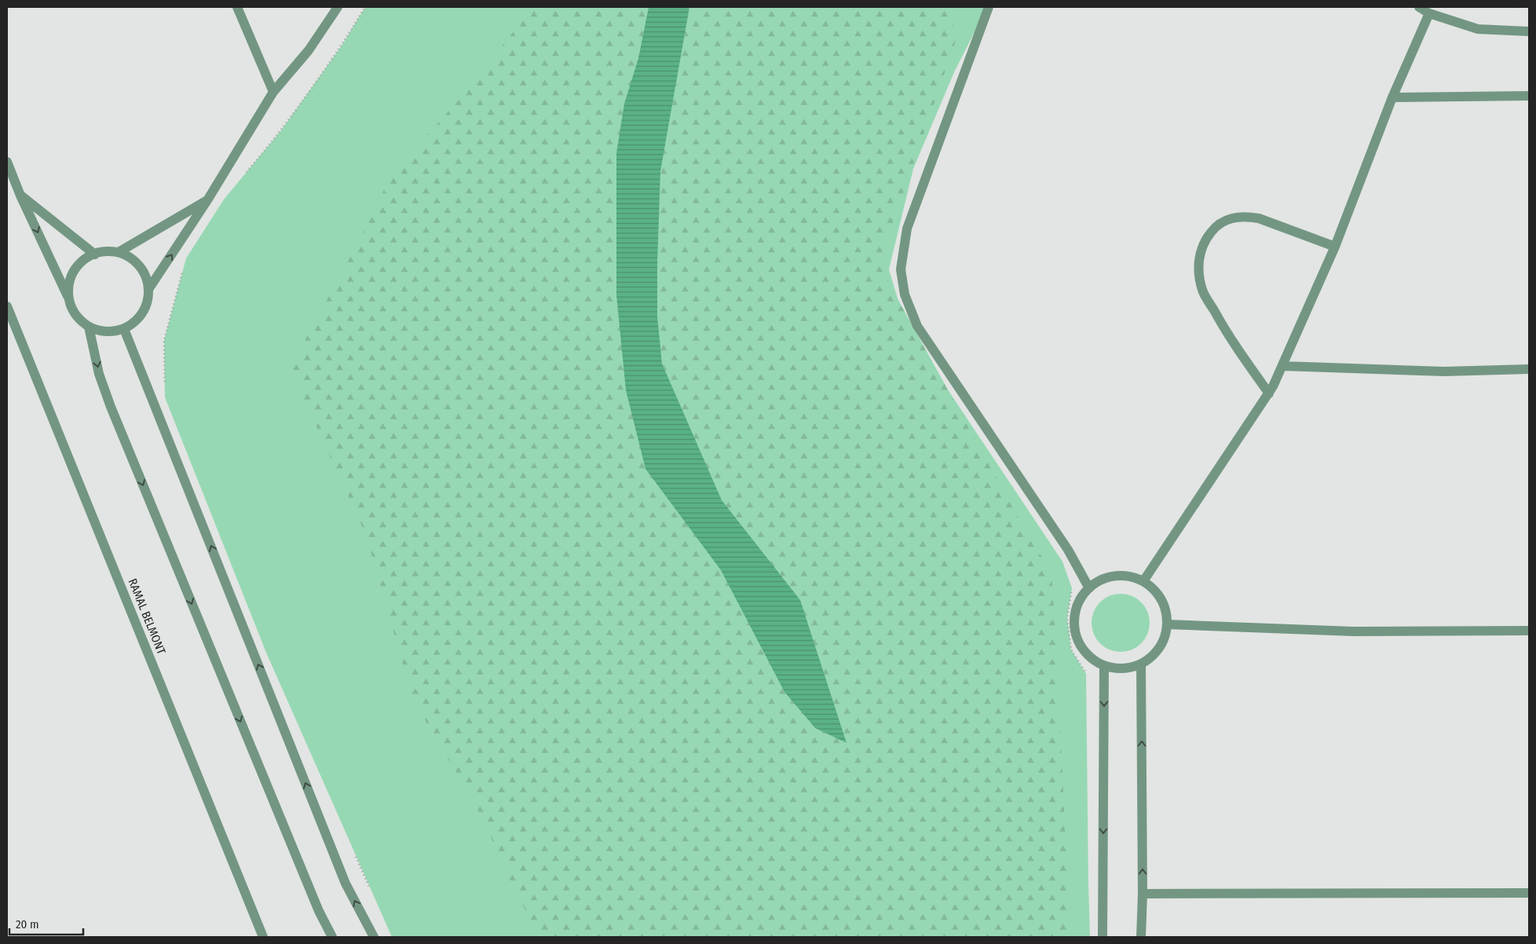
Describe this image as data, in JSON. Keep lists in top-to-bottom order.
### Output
{
  "streets": {
    "street": ["RAMAL BELMONT"]
  },
  "scale_bar": "20 m"
}
